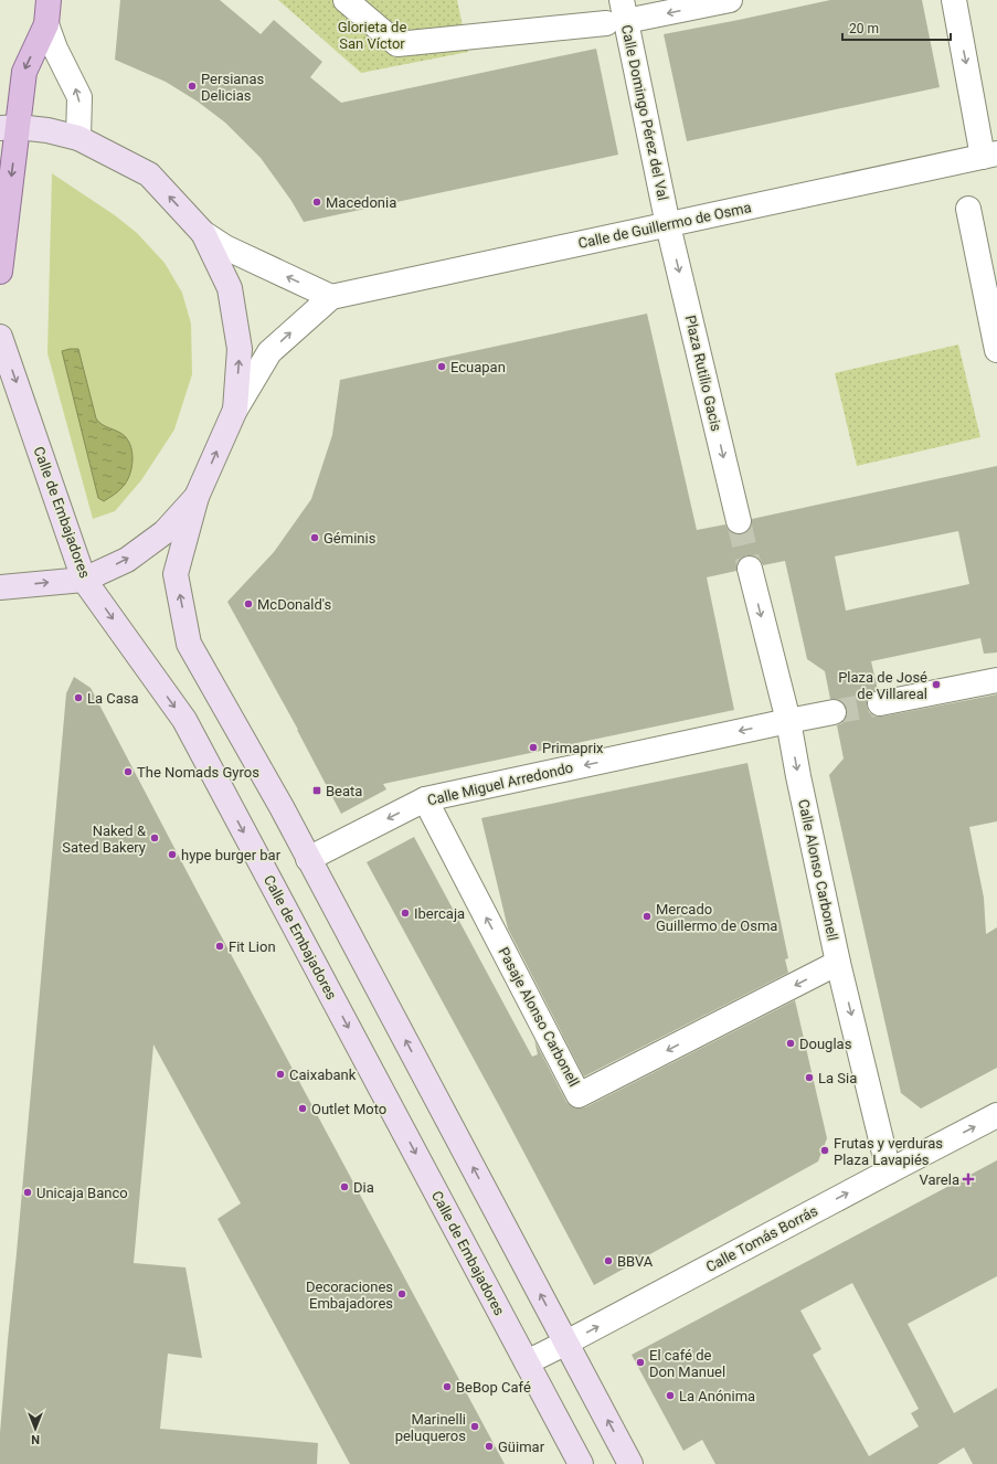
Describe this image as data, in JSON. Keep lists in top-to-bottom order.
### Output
{
  "streets": {
    "main road": ["Calle de Embajadores"],
    "street": [
      "Calle Domingo Pérez del Val",
      "Calle de Guillermo de Osma",
      "Plaza Rutilio Gacis",
      "Calle Miguel Arredondo",
      "Calle Alonso Carbonell",
      "Pasaje Alonso Carbonell",
      "Calle Tomás Borrás"
    ]
  },
  "crossings": [
    ["Calle Domingo Pérez del Val", "Calle de Guillermo de Osma"],
    ["Calle Domingo Pérez del Val", "Plaza Rutilio Gacis"],
    ["Calle de Guillermo de Osma", "Plaza Rutilio Gacis"],
    ["Calle de Embajadores", "Calle Tomás Borrás"],
    ["Calle Miguel Arredondo", "Calle Alonso Carbonell"],
    ["Calle Miguel Arredondo", "Pasaje Alonso Carbonell"],
    ["Calle Alonso Carbonell", "Pasaje Alonso Carbonell"],
    ["Calle Alonso Carbonell", "Calle Tomás Borrás"]
  ],
  "one_way": [
    "Plaza Rutilio Gacis",
    "Calle Miguel Arredondo",
    "Calle Alonso Carbonell",
    "Calle Tomás Borrás"
  ],
  "parks": ["Glorieta de San Víctor"],
  "places": {
    "other": [
      "Persianas Delicias",
      "Macedonia",
      "Ecuapan",
      "Géminis",
      "McDonald's",
      "Plaza de José de Villareal",
      "La Casa",
      "Primaprix",
      "The Nomads Gyros",
      "Naked & Sated Bakery",
      "hype burger bar",
      "Ibercaja",
      "Mercado Guillermo de Osma",
      "Fit Lion",
      "Douglas",
      "Caixabank",
      "La Sia",
      "Outlet Moto",
      "Frutas y verduras Plaza Lavapiés",
      "Dia",
      "Unicaja Banco",
      "BBVA",
      "Decoraciones Embajadores",
      "El café de Don Manuel",
      "BeBop Café",
      "La Anónima",
      "Marinelli peluqueros",
      "Güimar"
    ],
    "transit": ["Beata"],
    "health": ["Varela"]
  },
  "scale_bar": "20 m",
  "north": "bottom"
}
